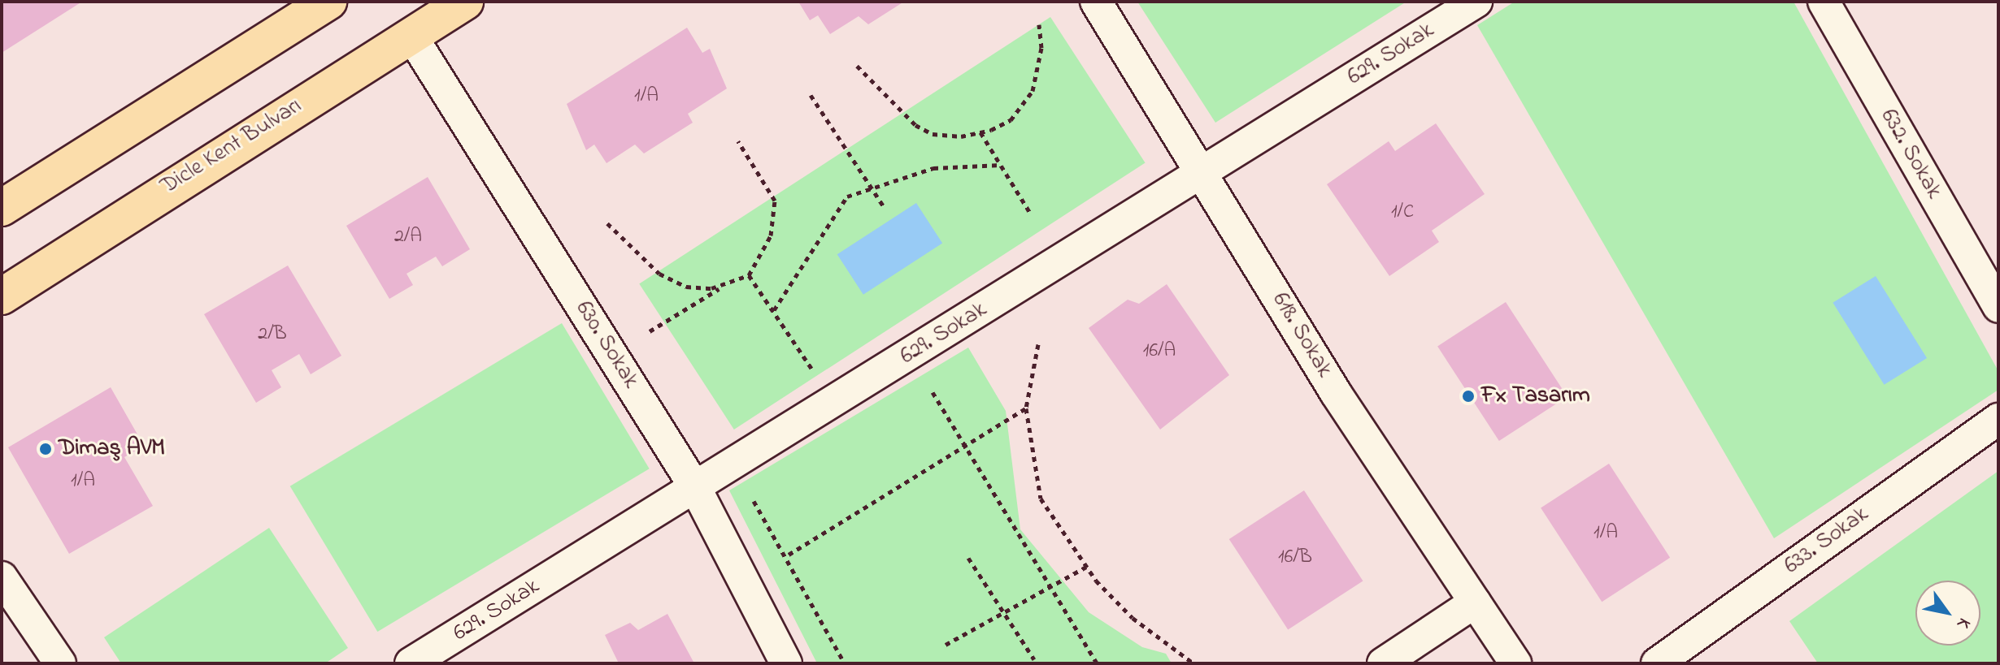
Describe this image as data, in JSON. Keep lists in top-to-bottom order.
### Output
{
  "streets": {
    "main road": ["Dicle Kent Bulvarı"],
    "street": [
      "629. Sokak",
      "632. Sokak",
      "618. Sokak",
      "630. Sokak",
      "633. Sokak"
    ]
  },
  "crossings": [
    ["629. Sokak", "618. Sokak"],
    ["629. Sokak", "630. Sokak"],
    ["Dicle Kent Bulvarı", "630. Sokak"]
  ],
  "places": ["Fx Tasarım", "Dimaş AVM"],
  "house_numbers": [
    "1/A",
    "1/C",
    "2/A",
    "2/B",
    "16/A",
    "1/A",
    "1/A",
    "16/B"
  ],
  "north": "bottom right"
}
